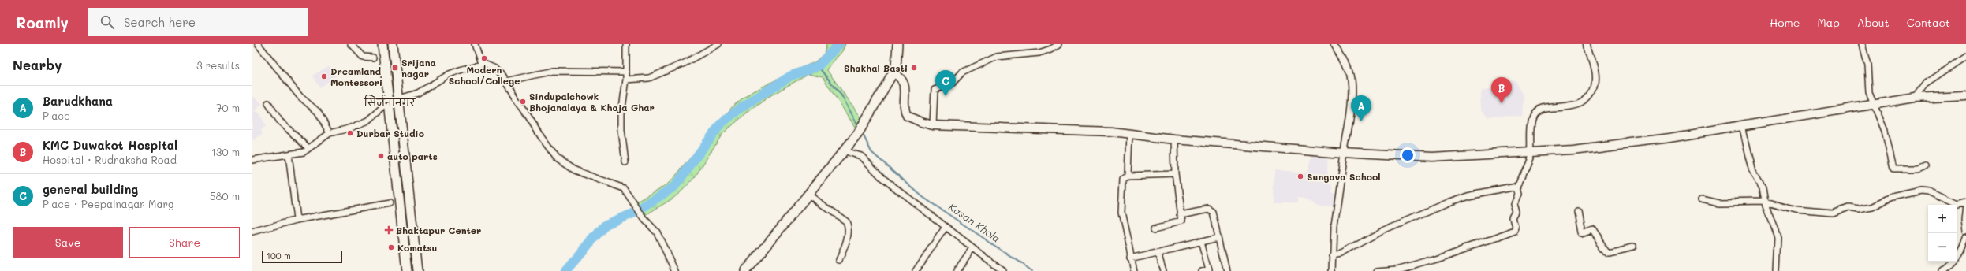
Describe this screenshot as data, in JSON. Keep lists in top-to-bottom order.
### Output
{
  "districts": ["सिर्जनानगर"],
  "water": ["Kasan Khola"],
  "places": {
    "other": [
      "Modern School/College",
      "Shakhal Basti",
      "Dreamland Montessori",
      "Sindupalchowk Bhojanalaya & Khaja Ghar",
      "Durbar Studio",
      "auto parts",
      "Sungava School",
      "Komatsu"
    ],
    "transit": ["Srijana nagar"],
    "health": ["Bhaktapur Center"]
  },
  "scale_bar": "100 m",
  "page": {
    "header": "Roamly",
    "search": "Search here",
    "nav": [
      "Home",
      "Map",
      "About",
      "Contact"
    ],
    "heading": ["Nearby", "3 results"],
    "pins": ["C", "B", "A"],
    "list": [
      {
        "mark": "A",
        "name": "Barudkhana",
        "note": "Place",
        "value": "70 m"
      },
      {
        "mark": "B",
        "name": "KMC Duwakot Hospital",
        "note": "Hospital · Rudraksha Road",
        "value": "130 m"
      },
      {
        "mark": "C",
        "name": "general building",
        "note": "Place · Peepalnagar Marg",
        "value": "580 m"
      }
    ],
    "map_buttons": ["+", "−"],
    "buttons": ["Save", "Share"],
    "scale": "100 m"
  }
}
